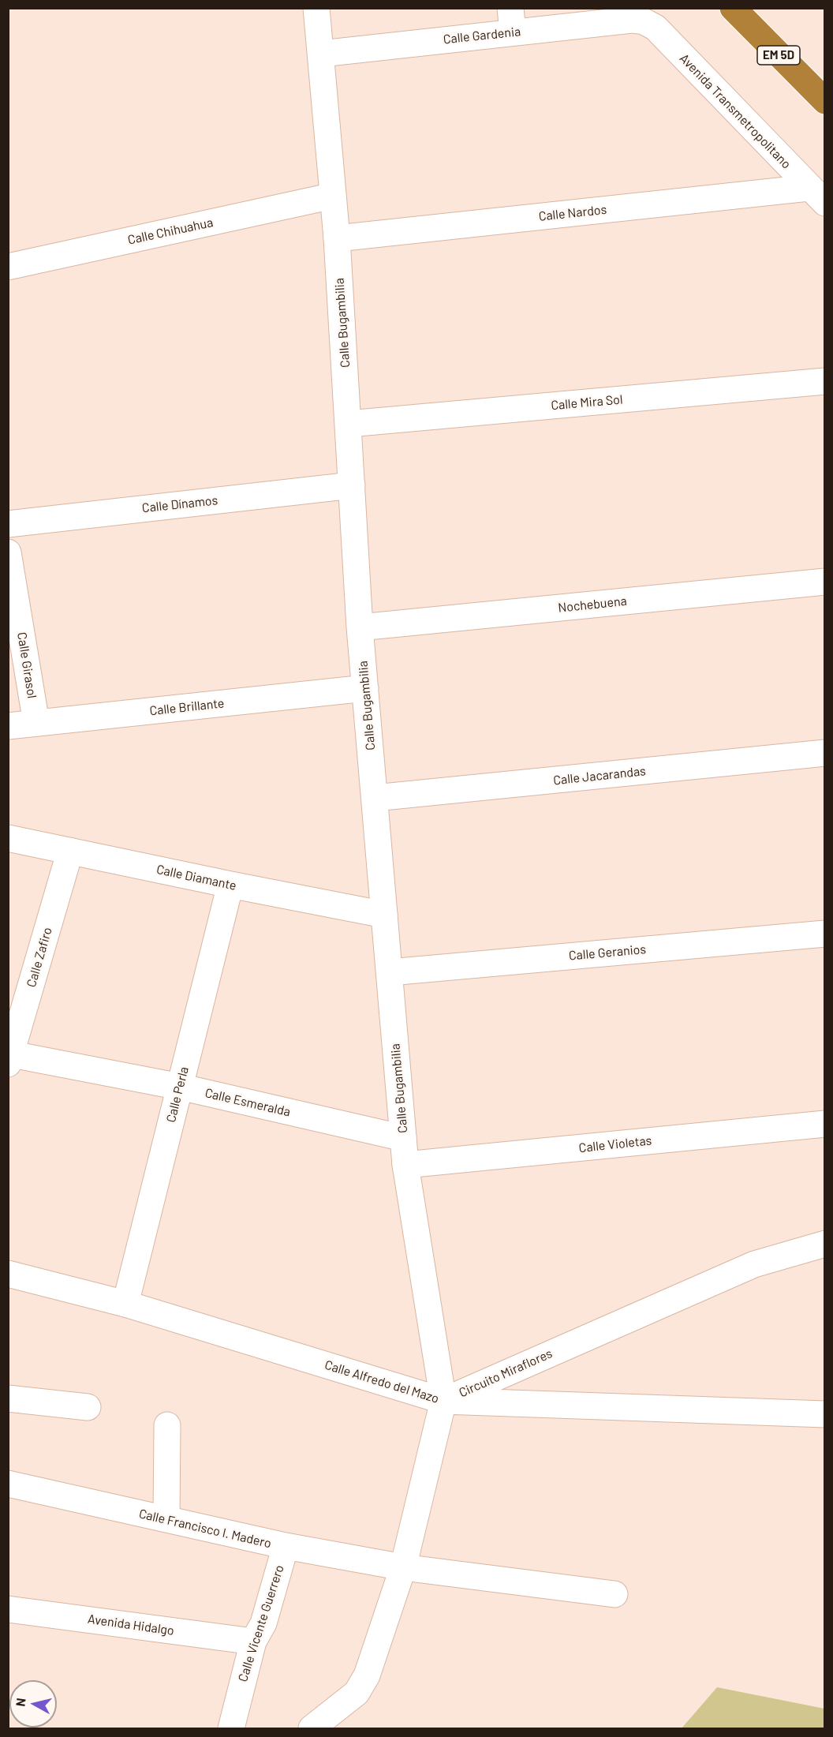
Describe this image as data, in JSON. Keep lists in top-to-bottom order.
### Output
{
  "streets": {
    "highway": ["EM 5D"],
    "street": [
      "Calle Gardenia",
      "Avenida Transmetropolitano",
      "Calle Nardos",
      "Calle Chihuahua",
      "Calle Bugambilia",
      "Calle Mira Sol",
      "Calle Dínamos",
      "Nochebuena",
      "Calle Girasol",
      "Calle Brillante",
      "Calle Jacarandas",
      "Calle Diamante",
      "Calle Geranios",
      "Calle Zafiro",
      "Calle Perla",
      "Calle Esmeralda",
      "Calle Violetas",
      "Circuito Miraflores",
      "Calle Alfredo del Mazo",
      "Calle Francisco I. Madero",
      "Calle Vicente Guerrero",
      "Avenida Hidalgo"
    ]
  },
  "crossings": [
    ["Calle Gardenia", "Avenida Transmetropolitano"],
    ["Calle Gardenia", "Calle Bugambilia"],
    ["Avenida Transmetropolitano", "Calle Nardos"],
    ["Calle Nardos", "Calle Bugambilia"],
    ["Calle Chihuahua", "Calle Bugambilia"],
    ["Calle Bugambilia", "Calle Mira Sol"],
    ["Calle Bugambilia", "Calle Dínamos"],
    ["Calle Bugambilia", "Nochebuena"],
    ["Calle Bugambilia", "Calle Brillante"],
    ["Calle Bugambilia", "Calle Jacarandas"],
    ["Calle Bugambilia", "Calle Diamante"],
    ["Calle Bugambilia", "Calle Geranios"],
    ["Calle Bugambilia", "Calle Esmeralda"],
    ["Calle Bugambilia", "Calle Violetas"],
    ["Calle Bugambilia", "Circuito Miraflores"],
    ["Calle Bugambilia", "Calle Alfredo del Mazo"],
    ["Calle Girasol", "Calle Brillante"],
    ["Calle Diamante", "Calle Zafiro"],
    ["Calle Diamante", "Calle Perla"],
    ["Calle Zafiro", "Calle Esmeralda"],
    ["Calle Perla", "Calle Esmeralda"],
    ["Calle Perla", "Calle Alfredo del Mazo"],
    ["Circuito Miraflores", "Calle Alfredo del Mazo"],
    ["Circuito Miraflores", "Calle Francisco I. Madero"],
    ["Calle Francisco I. Madero", "Calle Vicente Guerrero"],
    ["Calle Vicente Guerrero", "Avenida Hidalgo"]
  ],
  "north": "left"
}
